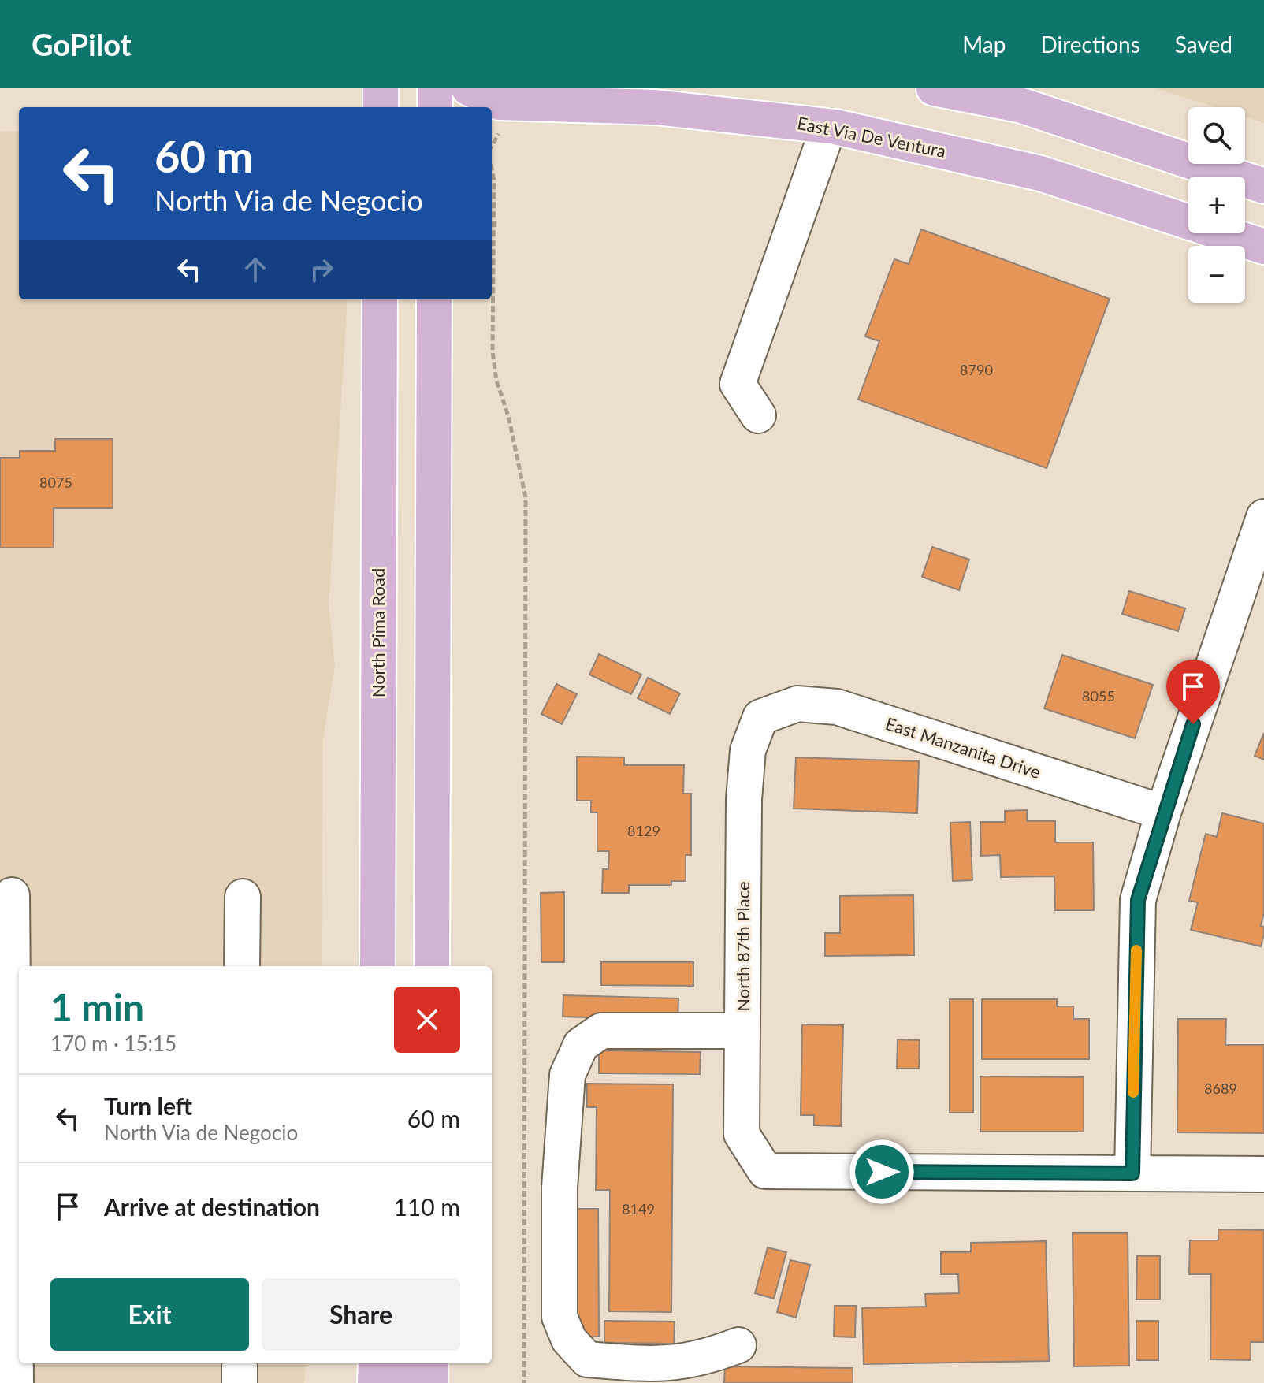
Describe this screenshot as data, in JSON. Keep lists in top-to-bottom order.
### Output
{
  "streets": {
    "main road": ["East Via De Ventura", "North Pima Road"],
    "street": ["East Manzanita Drive", "North 87th Place"]
  },
  "crossings": [
    ["East Manzanita Drive", "North 87th Place"]
  ],
  "house_numbers": [
    "8790",
    "8075",
    "8055",
    "8129",
    "8689",
    "8149"
  ],
  "page": {
    "header": "GoPilot",
    "nav": ["Map", "Directions", "Saved"],
    "map_buttons": ["+", "−"],
    "turn": ["60 m", "North Via de Negocio"],
    "heading": ["1 min", "170 m · 15:15"],
    "list": [
      {
        "name": "Turn left",
        "note": "North Via de Negocio",
        "value": "60 m"
      },
      {
        "name": "Arrive at destination",
        "value": "110 m"
      }
    ],
    "buttons": ["Exit", "Share"]
  }
}
